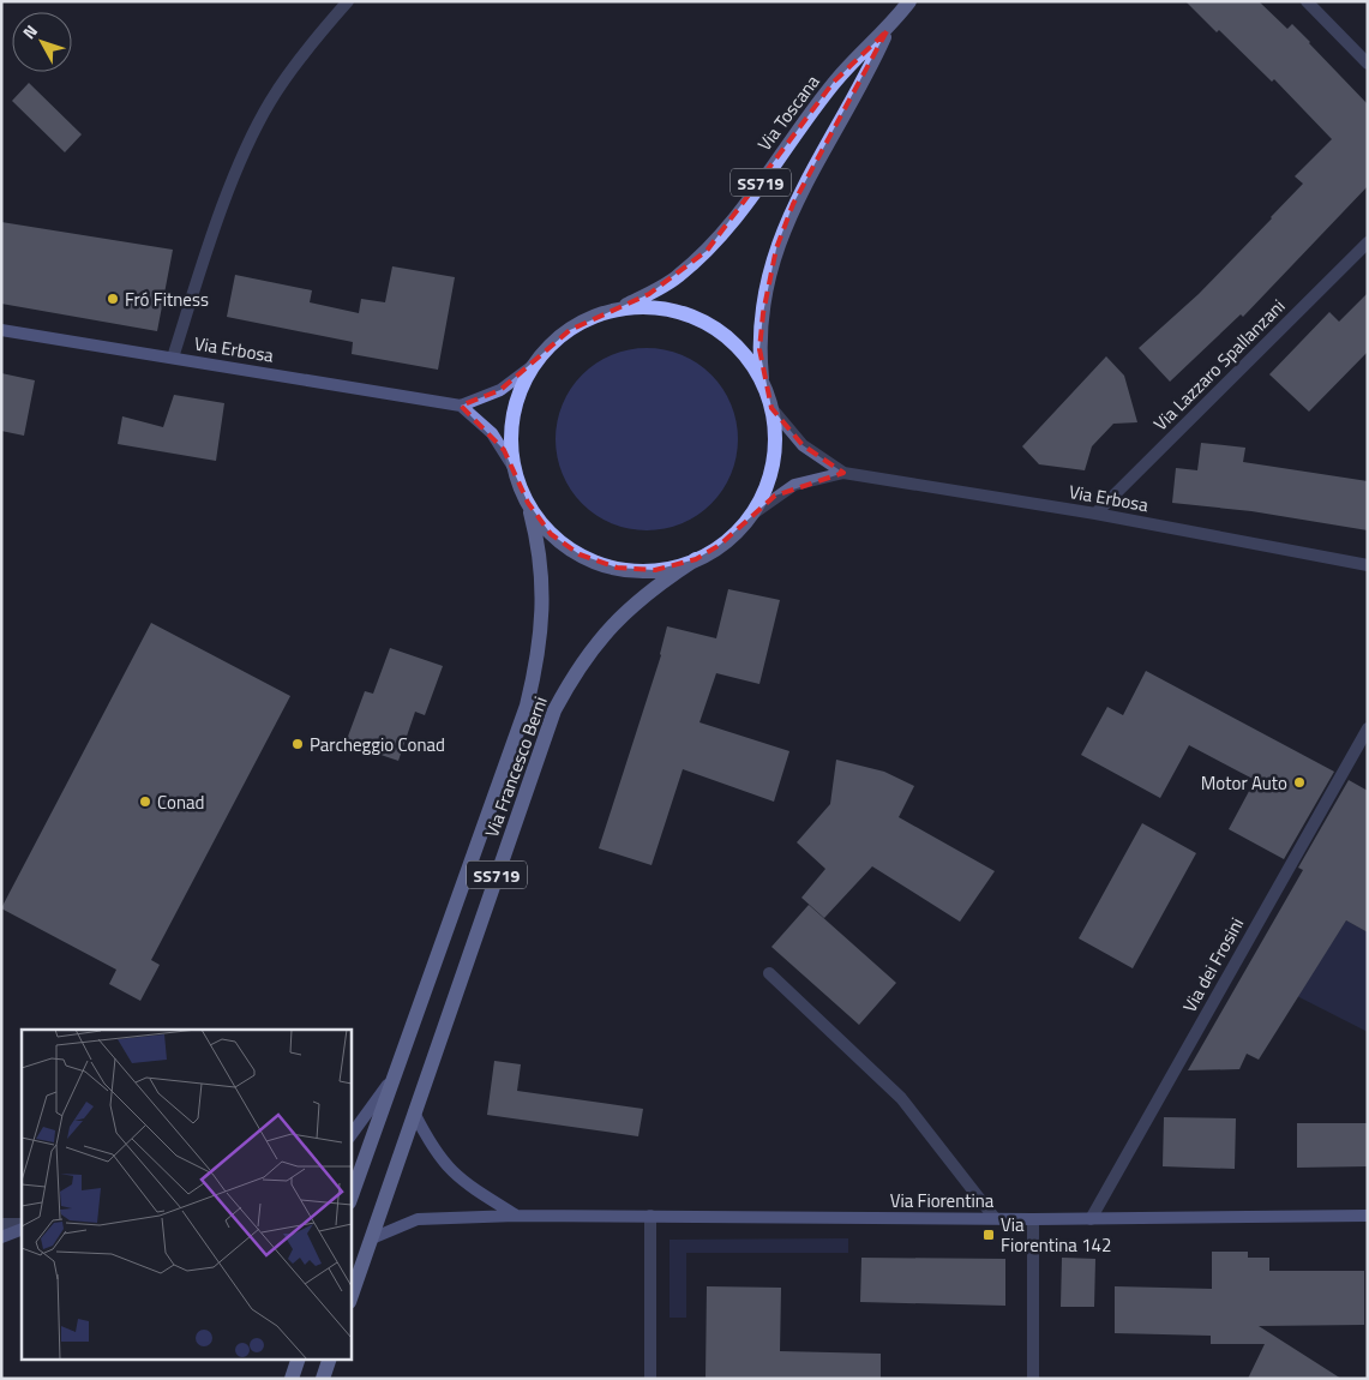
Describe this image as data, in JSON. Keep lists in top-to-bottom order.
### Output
{
  "streets": {
    "main road": ["Via Toscana", "SS719", "Via Francesco Berni"],
    "street": [
      "Via Erbosa",
      "Via Lazzaro Spallanzani",
      "Via dei Frosini",
      "Via Fiorentina"
    ]
  },
  "crossings": [
    ["Via Toscana", "SS719"],
    ["SS719", "Via Erbosa"],
    ["SS719", "Via Francesco Berni"],
    ["SS719", "Via Fiorentina"],
    ["Via Erbosa", "Via Lazzaro Spallanzani"],
    ["Via Francesco Berni", "Via Fiorentina"],
    ["Via dei Frosini", "Via Fiorentina"]
  ],
  "places": {
    "other": [
      "Fró Fitness",
      "Parcheggio Conad",
      "Motor Auto",
      "Conad"
    ],
    "transit": ["Via Fiorentina 142"]
  },
  "north": "top left"
}
